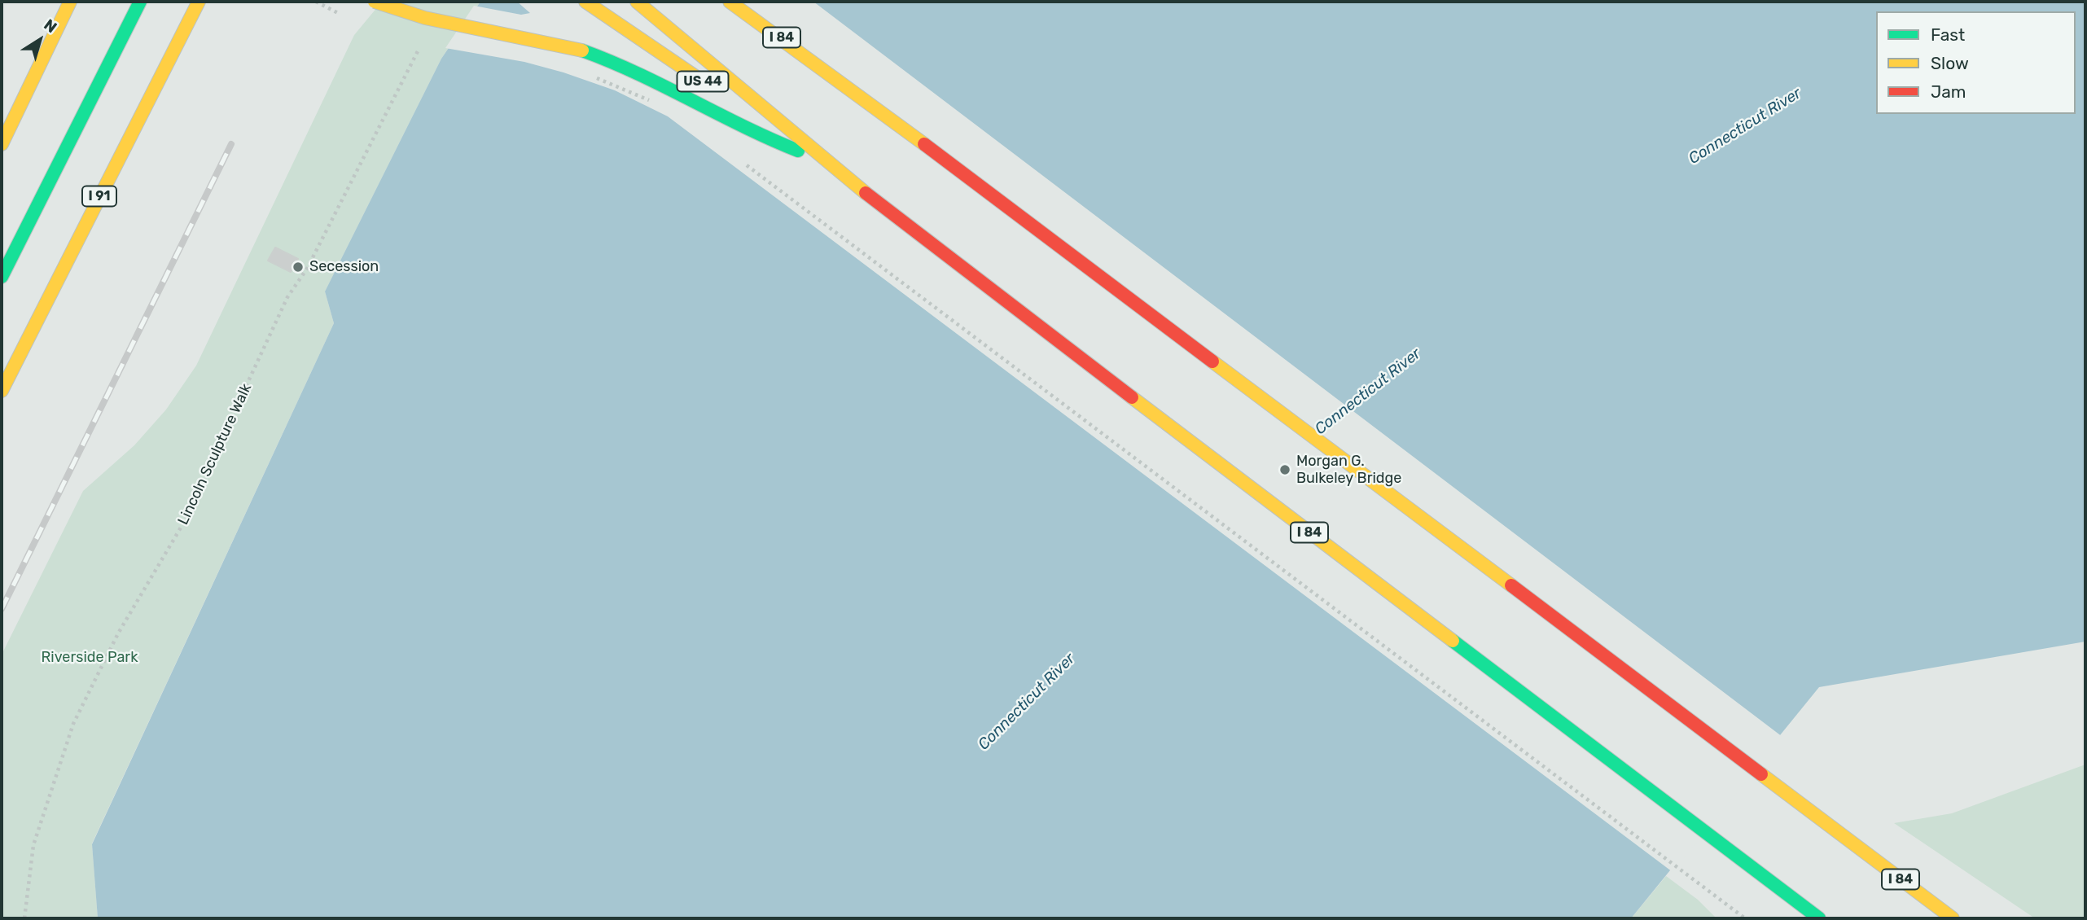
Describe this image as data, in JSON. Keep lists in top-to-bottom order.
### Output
{
  "streets": {
    "highway": ["I 84", "US 44", "I 91"],
    "path": ["Lincoln Sculpture Walk"]
  },
  "water": ["Connecticut River"],
  "parks": ["Riverside Park"],
  "places": ["Secession", "Morgan G. Bulkeley Bridge"],
  "legend": ["Fast", "Slow", "Jam"],
  "north": "top right"
}
